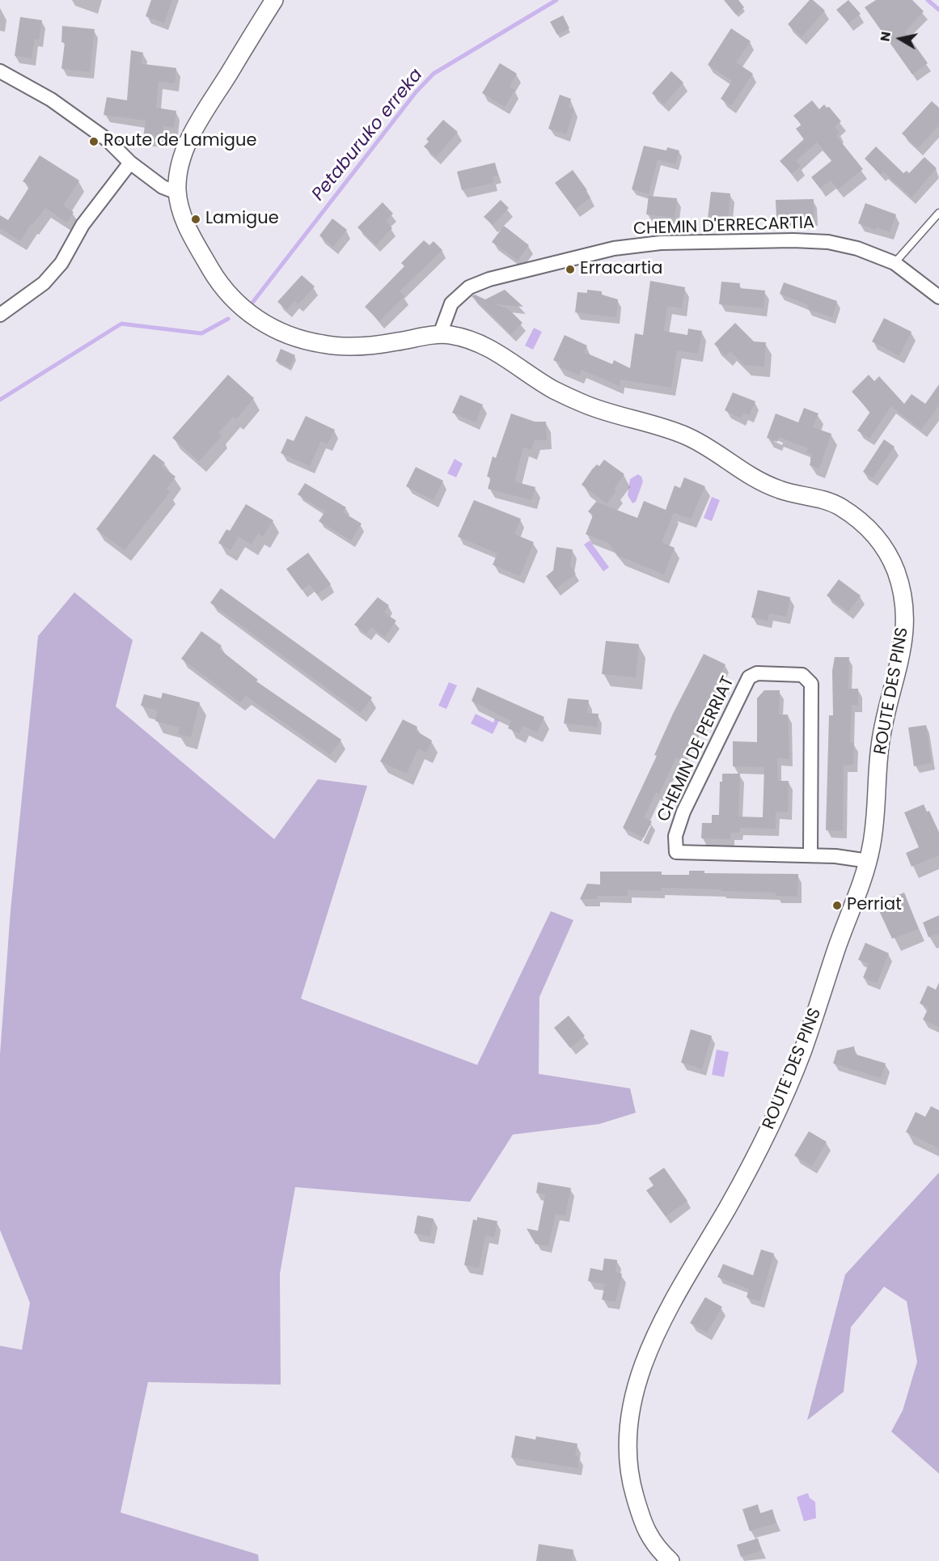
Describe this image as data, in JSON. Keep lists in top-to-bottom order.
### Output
{
  "streets": {
    "street": ["CHEMIN D'ERRECARTIA", "ROUTE DES PINS", "CHEMIN DE PERRIAT"]
  },
  "crossings": [
    ["CHEMIN D'ERRECARTIA", "ROUTE DES PINS"],
    ["ROUTE DES PINS", "CHEMIN DE PERRIAT"]
  ],
  "water": ["Petaburuko erreka"],
  "places": [
    "Route de Lamigue",
    "Lamigue",
    "Erracartia",
    "Perriat"
  ],
  "north": "left"
}
